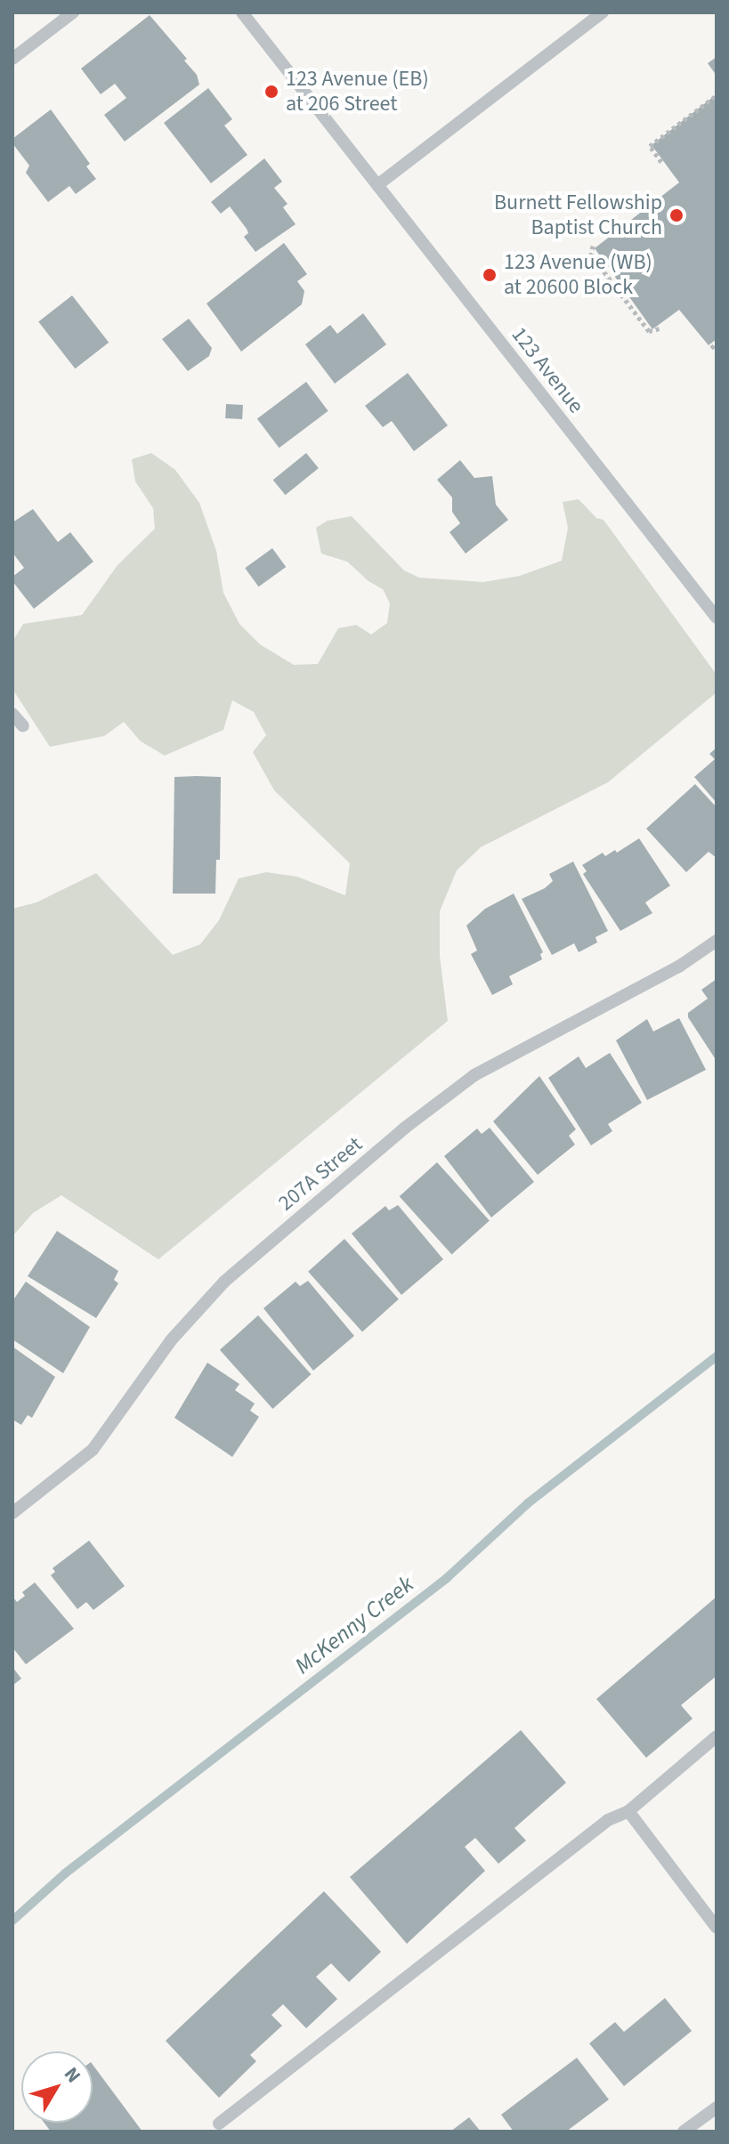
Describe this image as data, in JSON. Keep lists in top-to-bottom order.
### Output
{
  "streets": {
    "street": ["123 Avenue", "207A Street"]
  },
  "water": ["McKenny Creek"],
  "places": ["123 Avenue (EB) at 206 Street", "Burnett Fellowship Baptist Church", "123 Avenue (WB) at 20600 Block"],
  "north": "top right"
}
